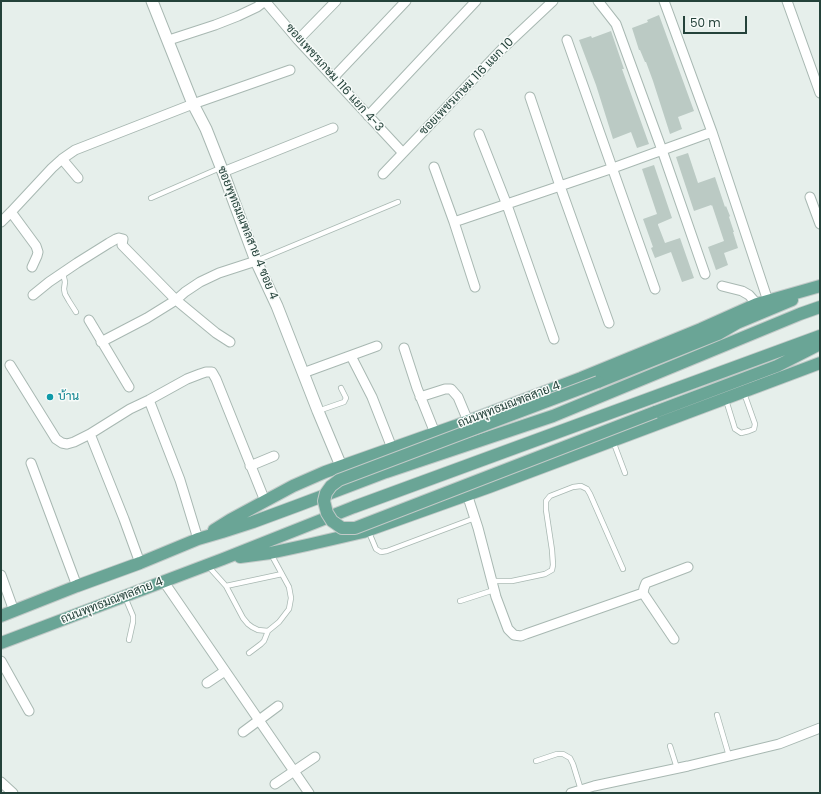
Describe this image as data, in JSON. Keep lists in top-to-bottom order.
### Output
{
  "streets": {
    "main road": ["ถนนพุทธมณฑลสาย 4"],
    "street": ["ซอยเพชรเกษม 116 แยก 4-3", "ซอยเพชรเกษม 116 แยก 10", "ซอยพุทธมณฑลสาย 4 ซอย 4"]
  },
  "crossings": [
    ["ซอยเพชรเกษม 116 แยก 4-3", "ซอยเพชรเกษม 116 แยก 10"],
    ["ซอยพุทธมณฑลสาย 4 ซอย 4", "ถนนพุทธมณฑลสาย 4"]
  ],
  "places": ["บ้าน"],
  "scale_bar": "50 m"
}
